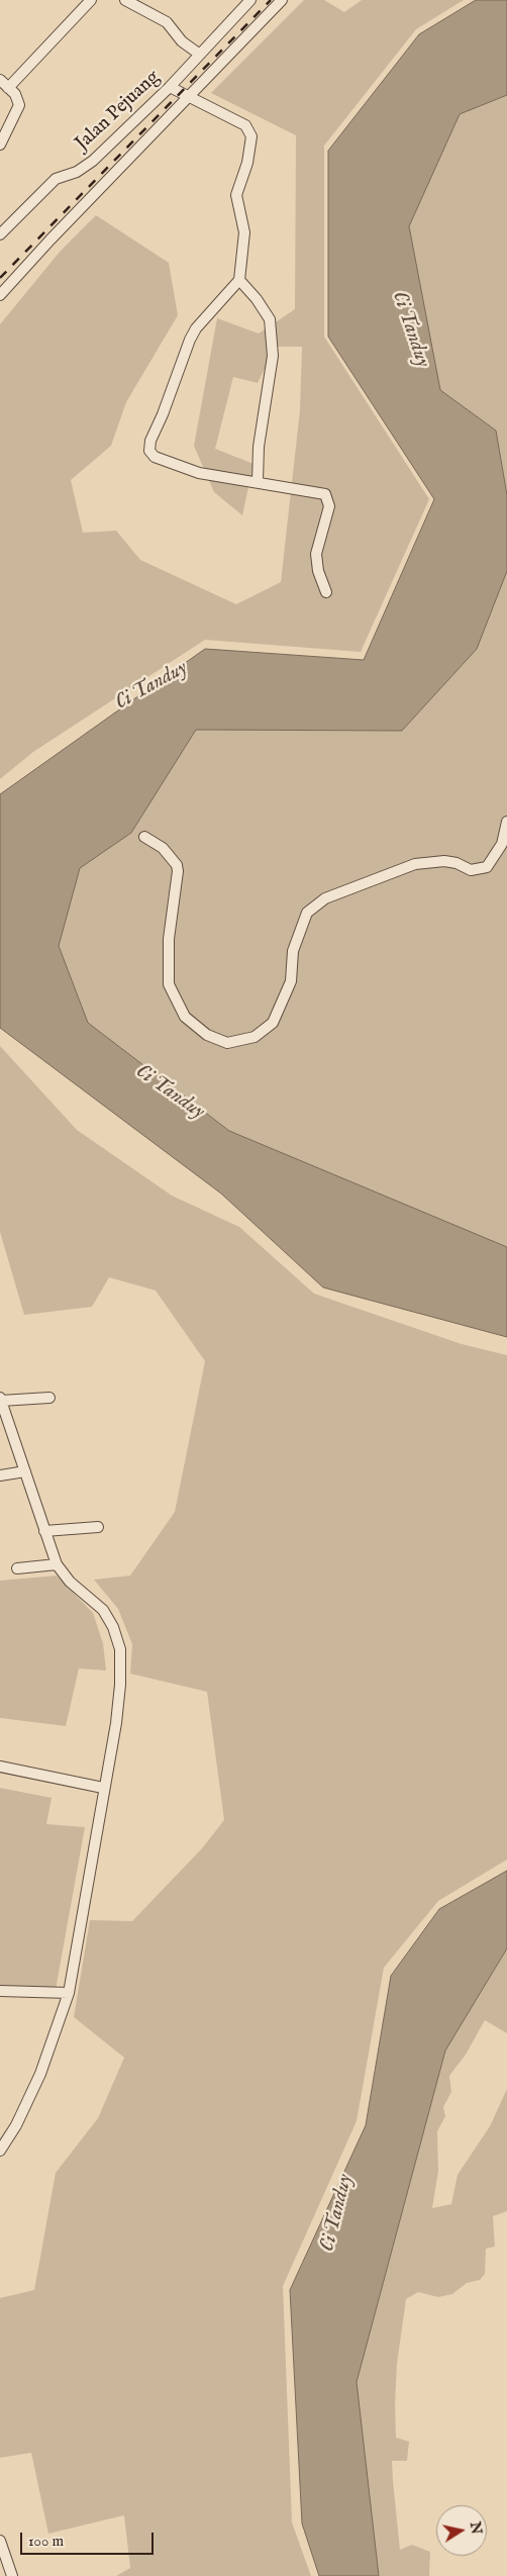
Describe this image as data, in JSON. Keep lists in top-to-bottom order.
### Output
{
  "streets": {
    "street": ["Jalan Pejuang"]
  },
  "water": ["Ci Tanduy"],
  "scale_bar": "100 m",
  "north": "right"
}
